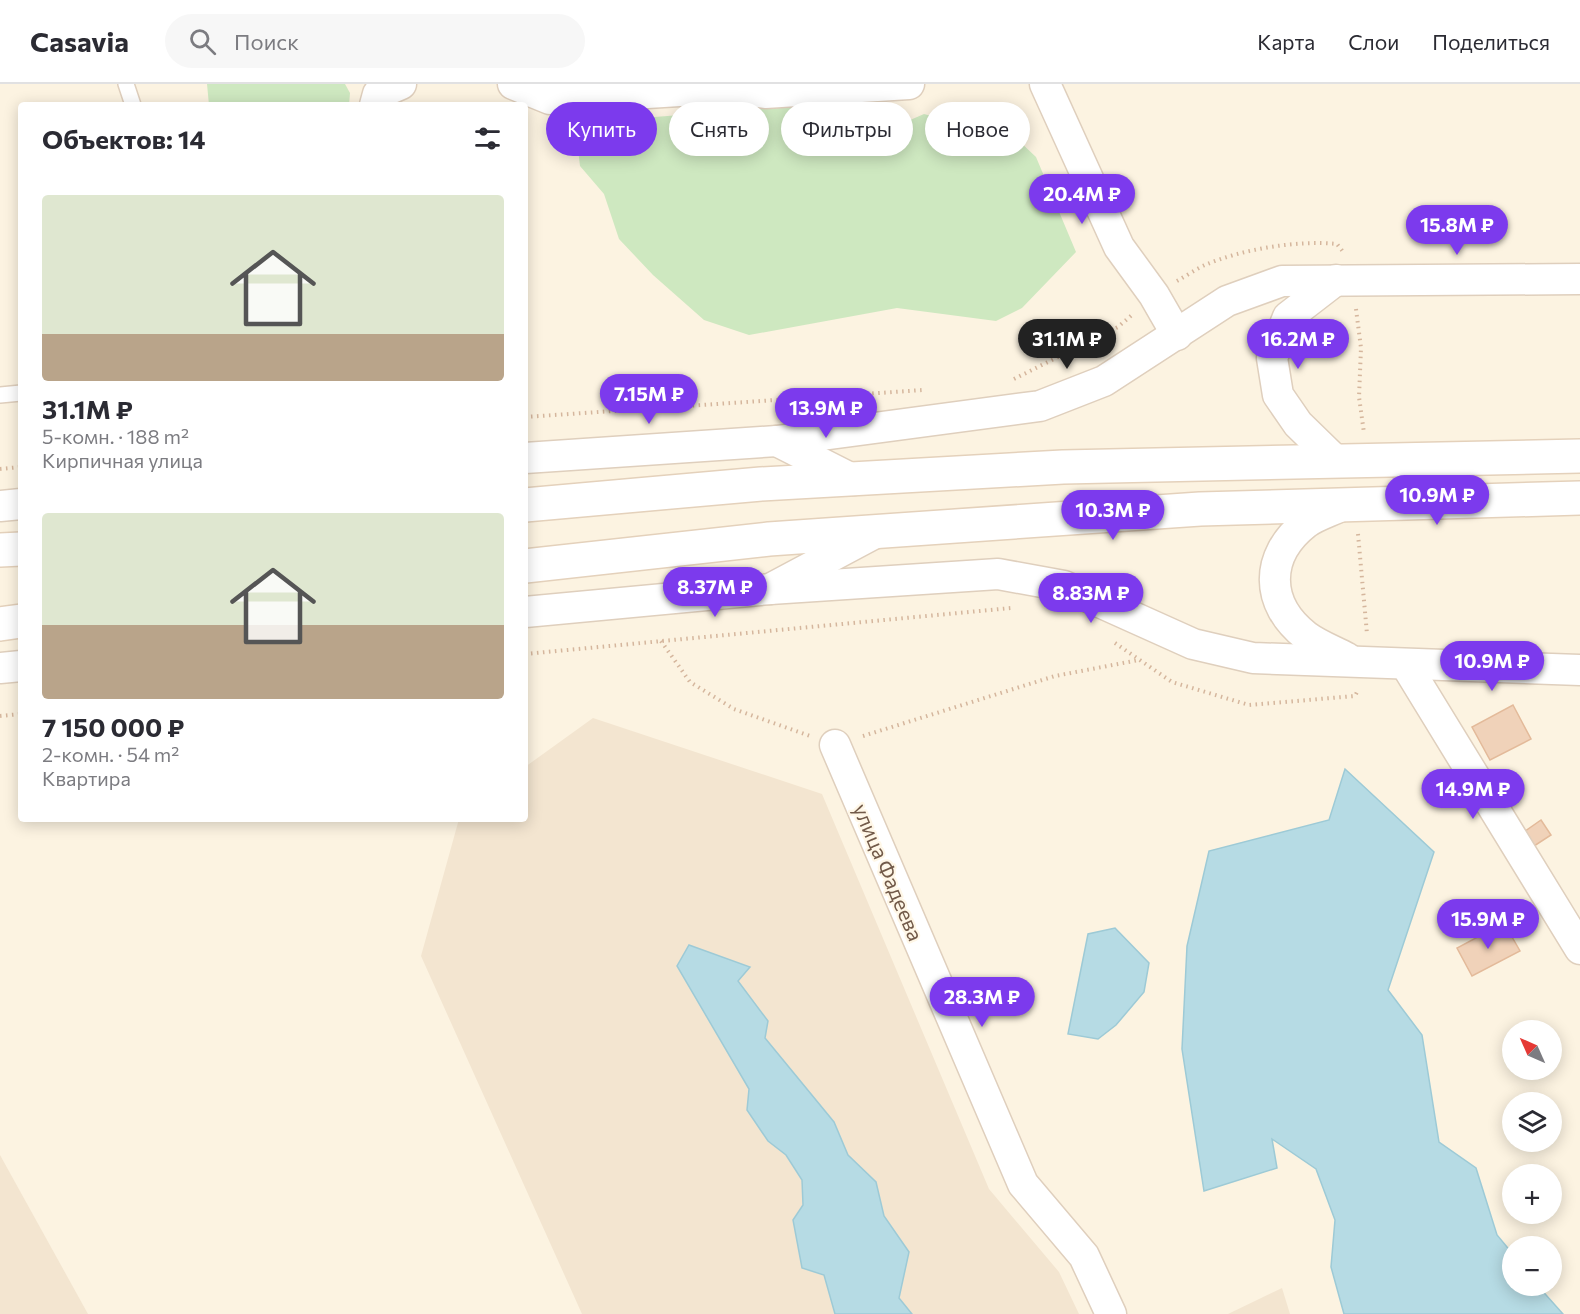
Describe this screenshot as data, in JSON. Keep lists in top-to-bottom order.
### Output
{
  "streets": {
    "street": ["улица Фадеева"]
  },
  "north": "top left",
  "page": {
    "header": "Casavia",
    "search": "Поиск",
    "nav": ["Карта", "Слои", "Поделиться"],
    "chip": [
      "Купить",
      "Снять",
      "Фильтры",
      "Новое"
    ],
    "heading": "Объектов: 14",
    "price": [
      "20.4M ₽",
      "15.8M ₽",
      "31.1M ₽",
      "16.2M ₽",
      "7.15M ₽",
      "13.9M ₽",
      "10.9M ₽",
      "10.3M ₽",
      "8.37M ₽",
      "8.83M ₽",
      "10.9M ₽",
      "14.9M ₽",
      "15.9M ₽",
      "28.3M ₽"
    ],
    "list": [
      {
        "name": "31.1M ₽",
        "note": "5-комн. · 188 m² · Кирпичная улица"
      },
      {
        "name": "7 150 000 ₽",
        "note": "2-комн. · 54 m² · Квартира"
      }
    ],
    "map_buttons": ["+", "−"]
  }
}
